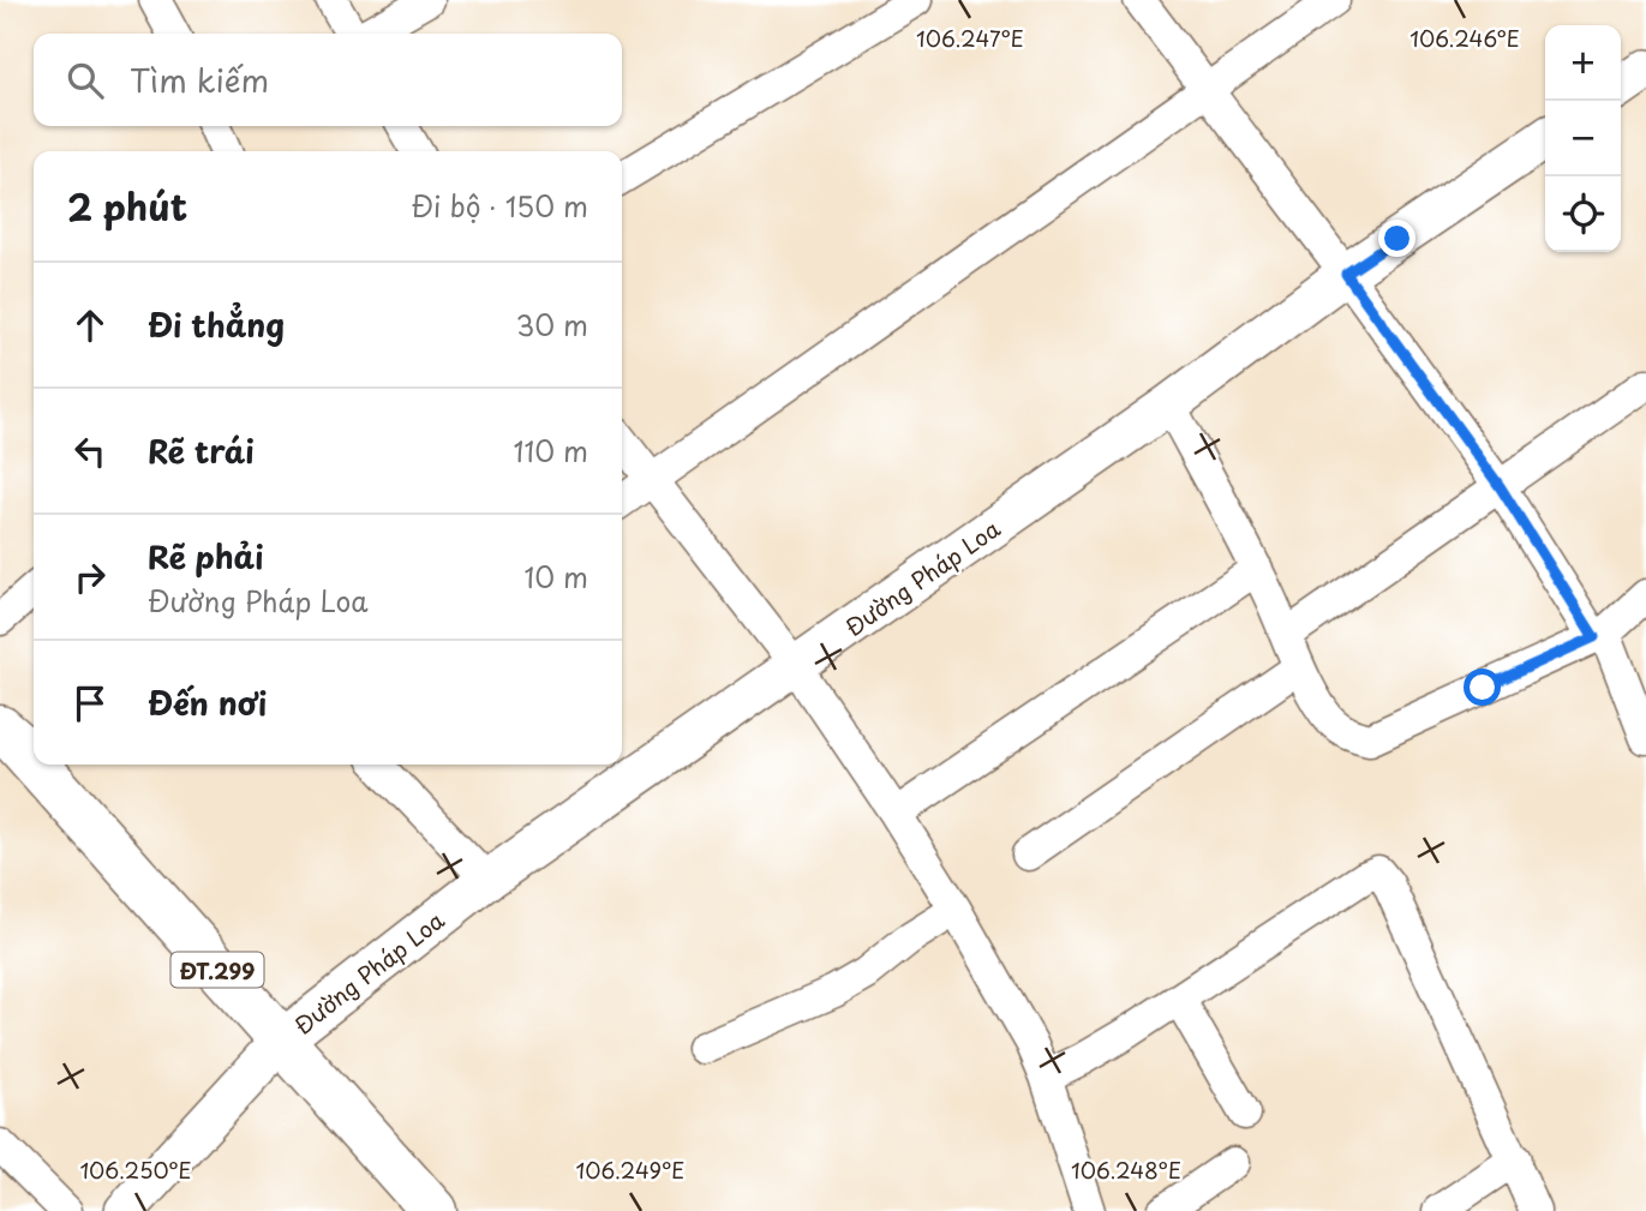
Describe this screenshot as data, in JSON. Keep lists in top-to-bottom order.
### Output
{
  "streets": {
    "main road": ["ĐT.299"],
    "street": ["Đường Pháp Loa"]
  },
  "crossings": [
    ["Đường Pháp Loa", "ĐT.299"]
  ],
  "page": {
    "map_buttons": ["+", "−"],
    "search": "Tìm kiếm",
    "heading": ["2 phút", "Đi bộ · 150 m"],
    "list": [
      ["Đi thẳng", "30 m"],
      ["Rẽ trái", "110 m"],
      ["Rẽ phải", "Đường Pháp Loa", "10 m"],
      "Đến nơi"
    ]
  },
  "coordinates": [
    "106.247°E",
    "106.246°E",
    "106.250°E",
    "106.249°E",
    "106.248°E"
  ]
}
